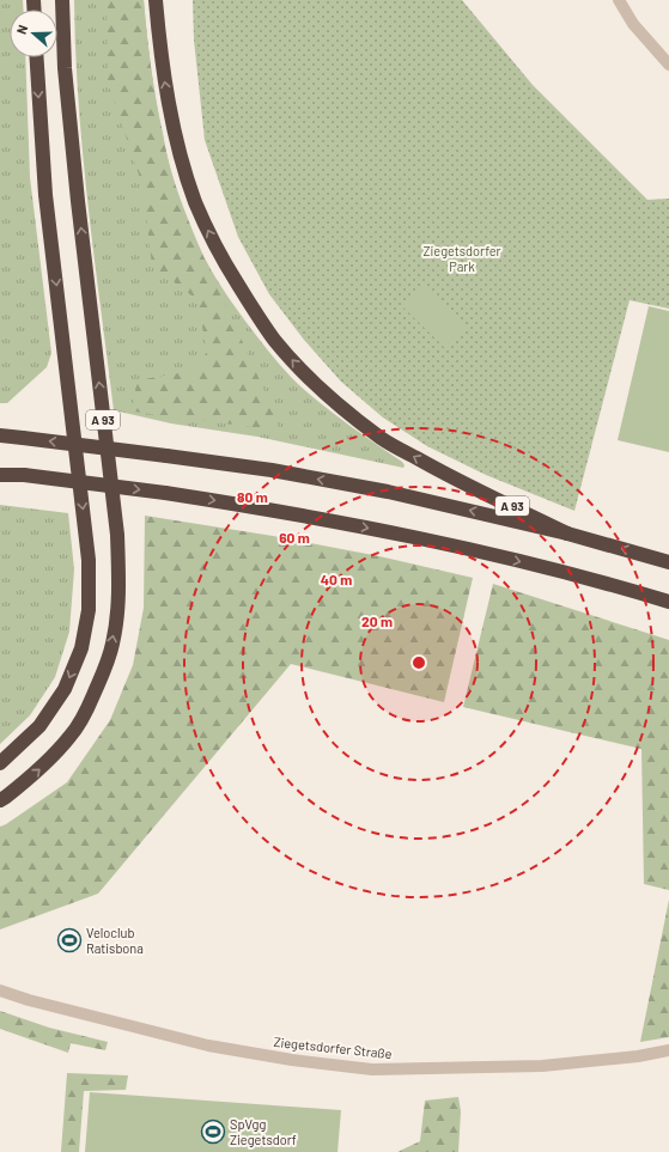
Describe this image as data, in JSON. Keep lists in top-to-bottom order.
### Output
{
  "streets": {
    "highway": ["A 93"],
    "street": ["Ziegetsdorfer Straße"]
  },
  "parks": ["Ziegetsdorfer Park"],
  "places": {
    "sports": ["Veloclub Ratisbona", "SpVgg Ziegetsdorf"]
  },
  "north": "left",
  "rings": [
    "80 m",
    "60 m",
    "40 m",
    "20 m"
  ]
}
